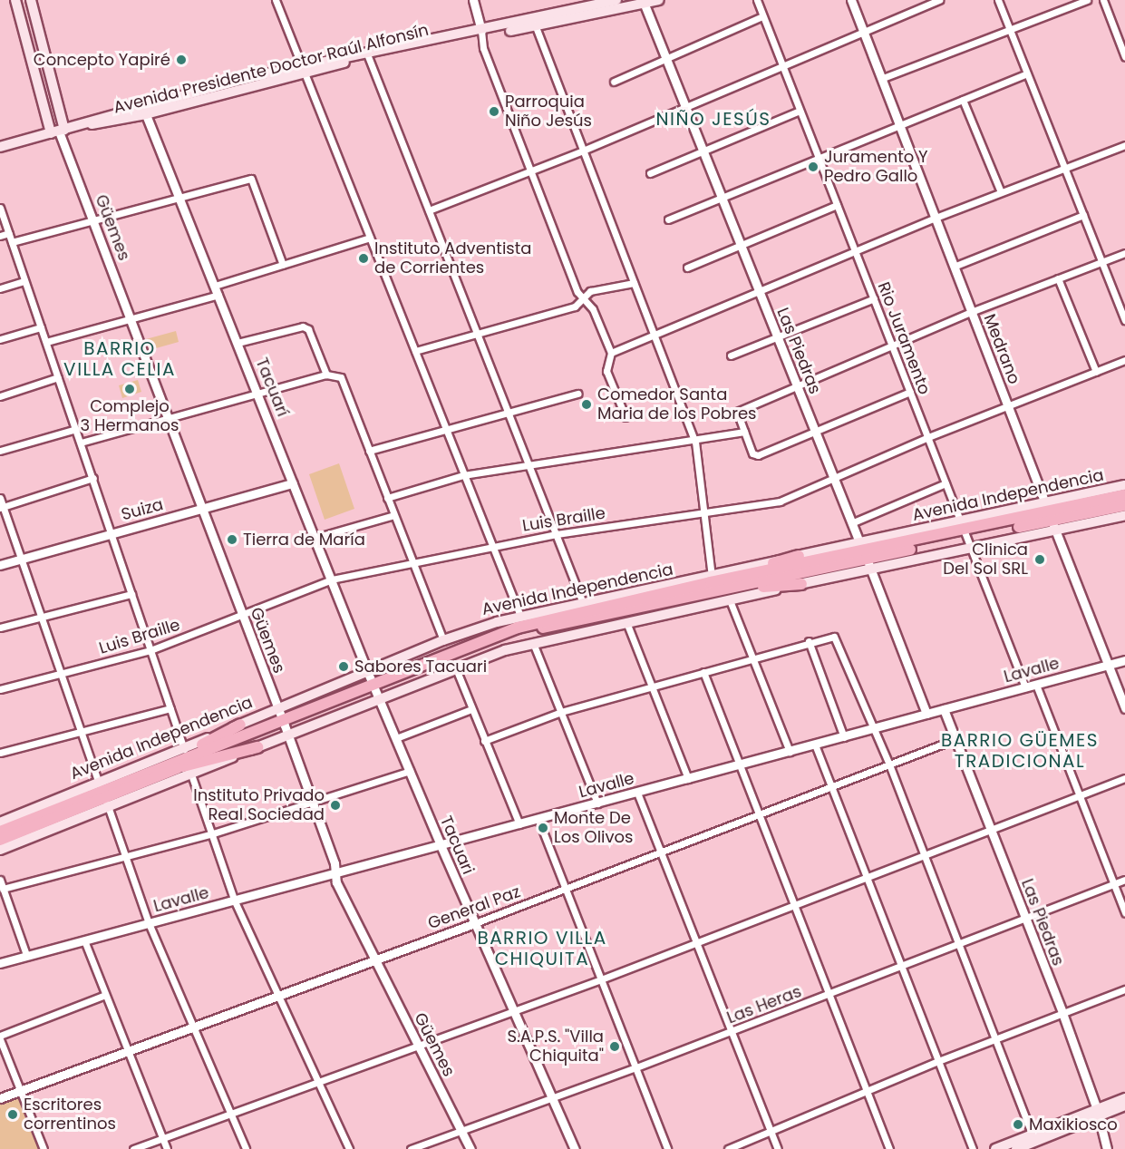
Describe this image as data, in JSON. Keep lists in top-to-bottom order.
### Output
{
  "streets": {
    "highway": ["Avenida Independencia"],
    "main road": ["Avenida Presidente Doctor Raúl Alfonsín"],
    "street": [
      "Güemes",
      "Rio Juramento",
      "Medrano",
      "Las Piedras",
      "Tacuarí",
      "Suiza",
      "Luis Braille",
      "Lavalle",
      "Tacuari",
      "General Paz",
      "Las Heras"
    ]
  },
  "crossings": [
    ["Avenida Presidente Doctor Raúl Alfonsín", "Güemes"],
    ["Avenida Presidente Doctor Raúl Alfonsín", "Las Piedras"],
    ["Avenida Presidente Doctor Raúl Alfonsín", "Tacuarí"],
    ["Güemes", "Avenida Independencia"],
    ["Güemes", "Suiza"],
    ["Güemes", "Luis Braille"],
    ["Güemes", "Lavalle"],
    ["Güemes", "General Paz"],
    ["Güemes", "Las Heras"],
    ["Rio Juramento", "Avenida Independencia"],
    ["Rio Juramento", "Luis Braille"],
    ["Rio Juramento", "Lavalle"],
    ["Medrano", "Avenida Independencia"],
    ["Medrano", "Luis Braille"],
    ["Medrano", "Lavalle"],
    ["Las Piedras", "Avenida Independencia"],
    ["Las Piedras", "Luis Braille"],
    ["Las Piedras", "Lavalle"],
    ["Las Piedras", "General Paz"],
    ["Las Piedras", "Las Heras"],
    ["Tacuarí", "Avenida Independencia"],
    ["Tacuarí", "Suiza"],
    ["Tacuarí", "Luis Braille"],
    ["Tacuarí", "Tacuari"],
    ["Avenida Independencia", "Tacuari"],
    ["Lavalle", "Tacuari"],
    ["Tacuari", "General Paz"],
    ["Tacuari", "Las Heras"]
  ],
  "districts": [
    "NIÑO JESÚS",
    "BARRIO VILLA CELIA",
    "BARRIO GÜEMES TRADICIONAL",
    "BARRIO VILLA CHIQUITA"
  ],
  "places": [
    "Concepto Yapiré",
    "Parroquia Niño Jesús",
    "Juramento Y Pedro Gallo",
    "Instituto Adventista de Corrientes",
    "Complejo 3 Hermanos",
    "Comedor Santa Maria de los Pobres",
    "Tierra de María",
    "Clinica Del Sol SRL",
    "Sabores Tacuari",
    "Instituto Privado Real Sociedad",
    "Monte De Los Olivos",
    "S.A.P.S. \"Villa Chiquita\"",
    "Escritores correntinos",
    "Maxikiosco"
  ]
}
